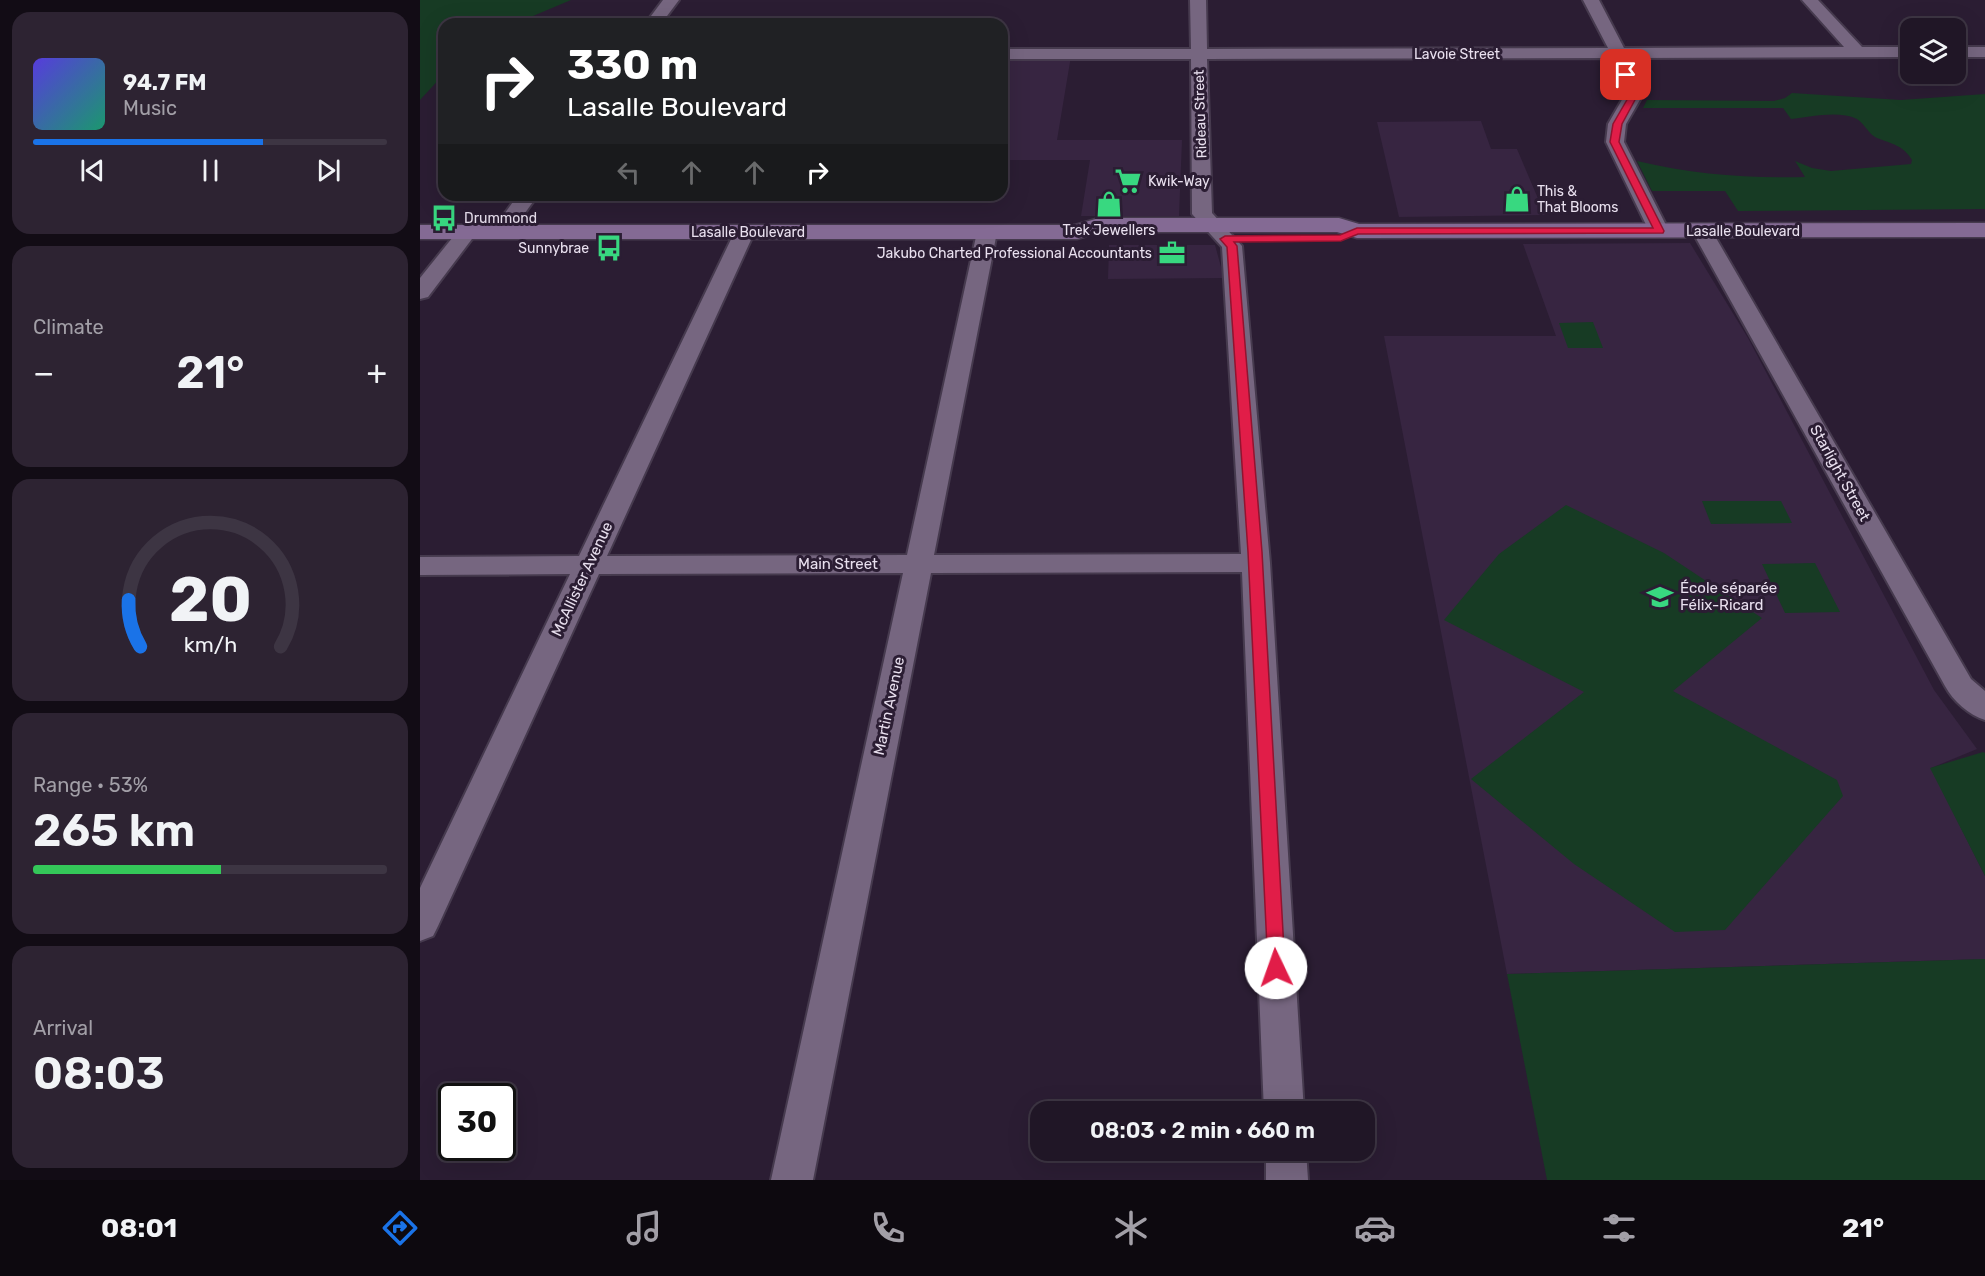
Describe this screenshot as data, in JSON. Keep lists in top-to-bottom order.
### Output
{
  "streets": {
    "main road": ["Lasalle Boulevard"],
    "street": [
      "Lavoie Street",
      "Rideau Street",
      "Starlight Street",
      "Main Street",
      "McAllister Avenue",
      "Martin Avenue"
    ]
  },
  "crossings": [
    ["Lavoie Street", "Rideau Street"],
    ["Rideau Street", "Lasalle Boulevard"],
    ["Rideau Street", "Main Street"],
    ["Lasalle Boulevard", "Starlight Street"],
    ["Lasalle Boulevard", "McAllister Avenue"],
    ["Lasalle Boulevard", "Martin Avenue"],
    ["Main Street", "McAllister Avenue"],
    ["Main Street", "Martin Avenue"]
  ],
  "places": {
    "supermarket": ["Kwik-Way"],
    "shop": ["This & That Blooms", "Trek Jewellers"],
    "bus stop": ["Drummond", "Sunnybrae"],
    "office": ["Jakubo Charted Professional Accountants"],
    "school or university": ["École séparée Félix-Ricard"]
  },
  "page": {
    "turn": ["330 m", "Lasalle Boulevard"],
    "song": ["94.7 FM", "Music"],
    "tile": [
      "Climate",
      ["Range · 53%", "265 km"],
      ["Arrival", "08:03"]
    ],
    "heat": ["−", "21°", "+"],
    "limit": "30",
    "trip": "08:03 · 2 min · 660 m",
    "tabs": ["08:01", "21°"],
    "gauge": ["20", "km/h"]
  }
}
